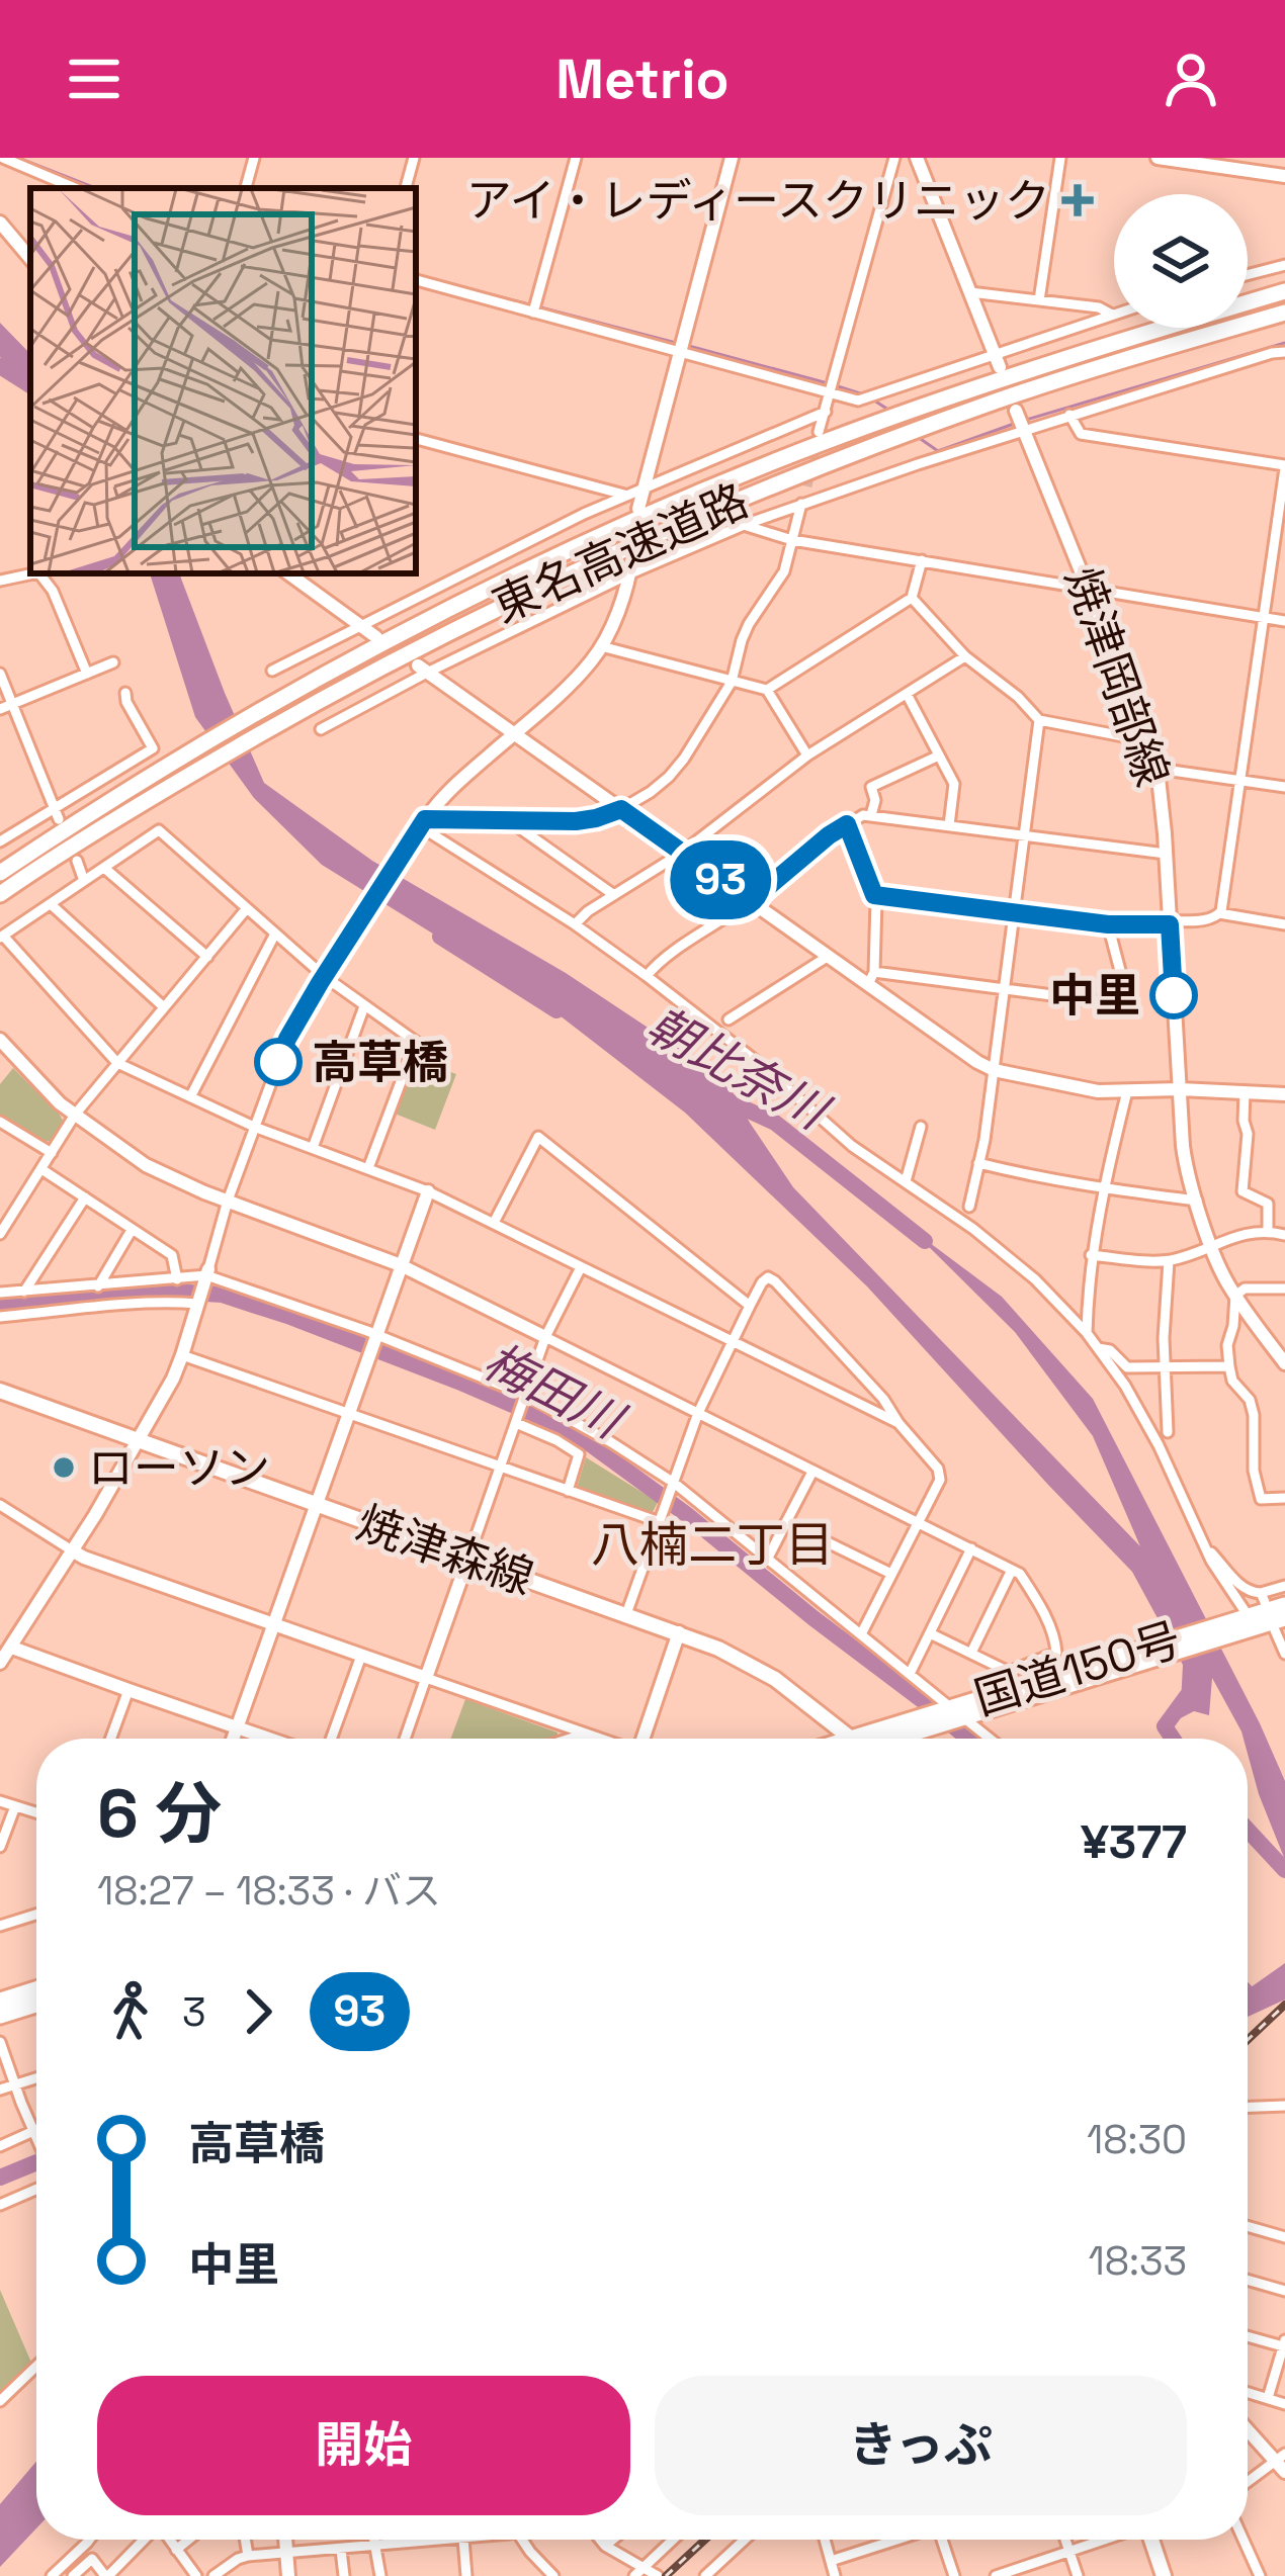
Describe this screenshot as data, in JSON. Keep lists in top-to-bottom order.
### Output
{
  "streets": {
    "highway": ["東名高速道路", "国道150号"],
    "main road": ["焼津森線"],
    "street": ["焼津岡部線"]
  },
  "districts": ["八楠二丁目"],
  "water": ["朝比奈川", "梅田川"],
  "places": {
    "health": ["アイ・レディースクリニック"],
    "other": ["中里", "高草橋", "ローソン"]
  },
  "lines": ["bus line 93"],
  "page": {
    "header": "Metrio",
    "on_map": "93",
    "heading": ["6 分", "18:27 – 18:33 · バス", "¥377"],
    "legs": ["3", "93"],
    "list": [
      {
        "name": "高草橋",
        "value": "18:30"
      },
      {
        "name": "中里",
        "value": "18:33"
      }
    ],
    "buttons": ["開始", "きっぷ"]
  }
}
